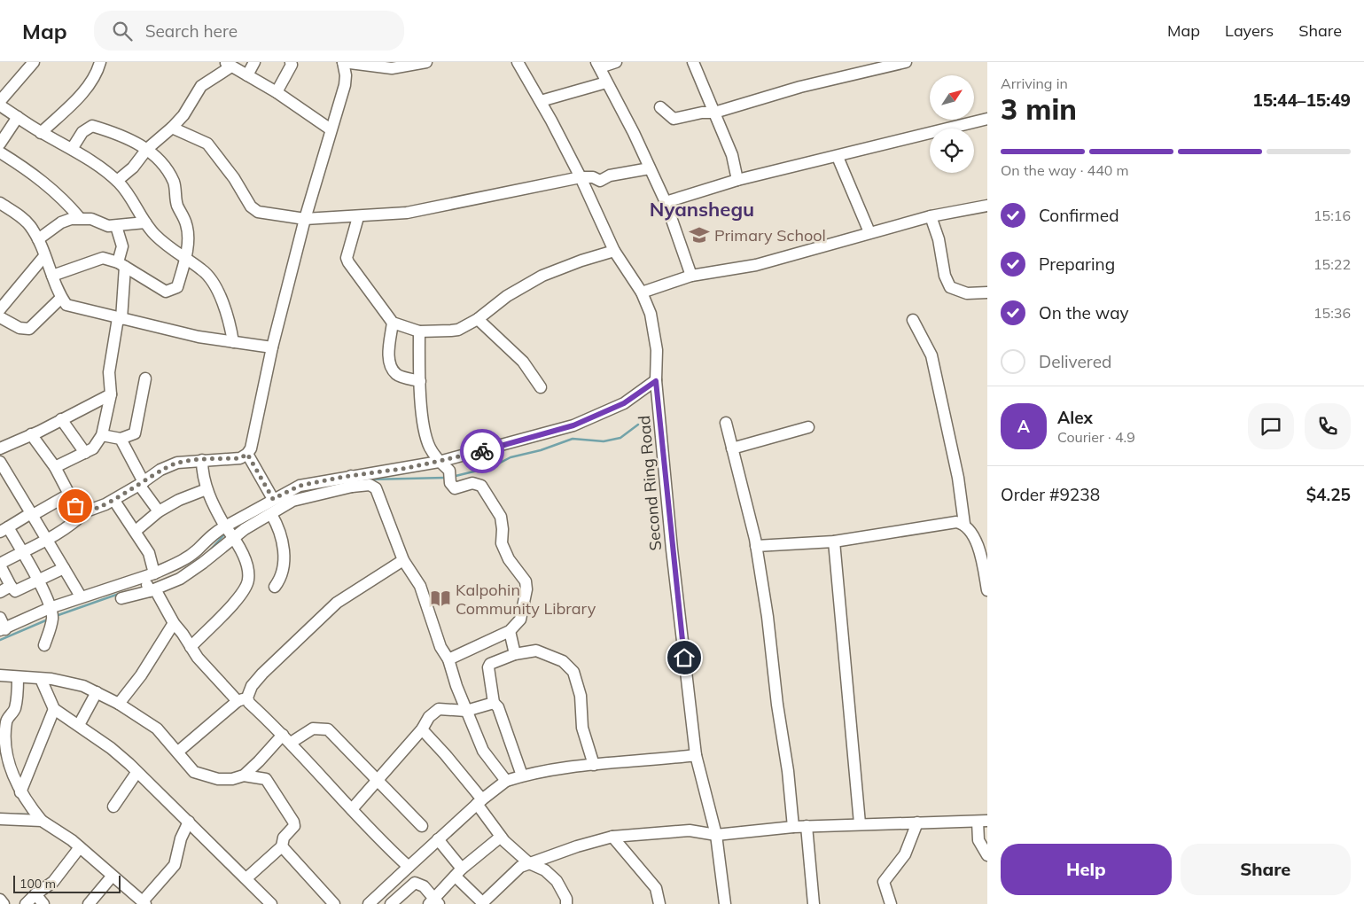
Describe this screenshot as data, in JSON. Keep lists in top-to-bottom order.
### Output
{
  "streets": {
    "street": ["Second Ring Road"]
  },
  "districts": ["Nyanshegu"],
  "places": {
    "school or university": ["Primary School"],
    "library": ["Kalpohin Community Library"]
  },
  "scale_bar": "100 m",
  "north": "top right",
  "page": {
    "header": "Map",
    "search": "Search here",
    "nav": ["Map", "Layers", "Share"],
    "heading": ["3 min", "Arriving in", "15:44–15:49"],
    "panel": [
      "Alex",
      "Courier · 4.9",
      "Order #9238",
      "$4.25"
    ],
    "bar": "On the way · 440 m",
    "list": [
      ["Confirmed", "15:16"],
      ["Preparing", "15:22"],
      ["On the way", "15:36"],
      "Delivered"
    ],
    "round": "A",
    "buttons": ["Help", "Share"],
    "scale": "100 m"
  }
}
